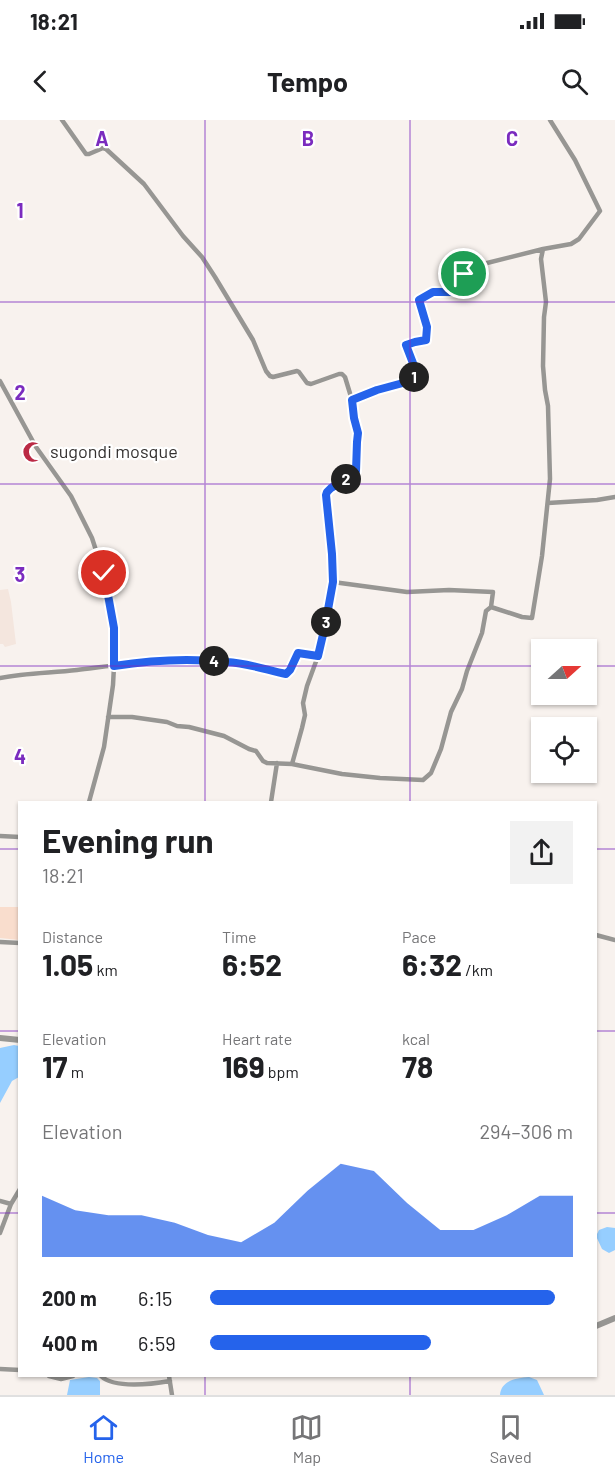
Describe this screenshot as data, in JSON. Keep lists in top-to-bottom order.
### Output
{
  "places": {
    "mosque": ["sugondi mosque"]
  },
  "north": "right",
  "page": {
    "status": "18:21",
    "header": "Tempo",
    "pins": [
      "1",
      "2",
      "3",
      "4"
    ],
    "heading": ["Evening run", "18:21"],
    "stats": [
      ["Distance", "1.05 km"],
      ["Time", "6:52"],
      ["Pace", "6:32 /km"],
      ["Elevation", "17 m"],
      ["Heart rate", "169 bpm"],
      ["kcal", "78"]
    ],
    "chart": ["Elevation", "294–306 m"],
    "list": [
      {
        "name": "200 m",
        "note": "6:15"
      },
      {
        "name": "400 m",
        "note": "6:59"
      }
    ],
    "tabs": ["Home", "Map", "Saved"]
  },
  "grid": {
    "columns": ["A", "B", "C"],
    "rows": [
      "1",
      "2",
      "3",
      "4"
    ]
  }
}
